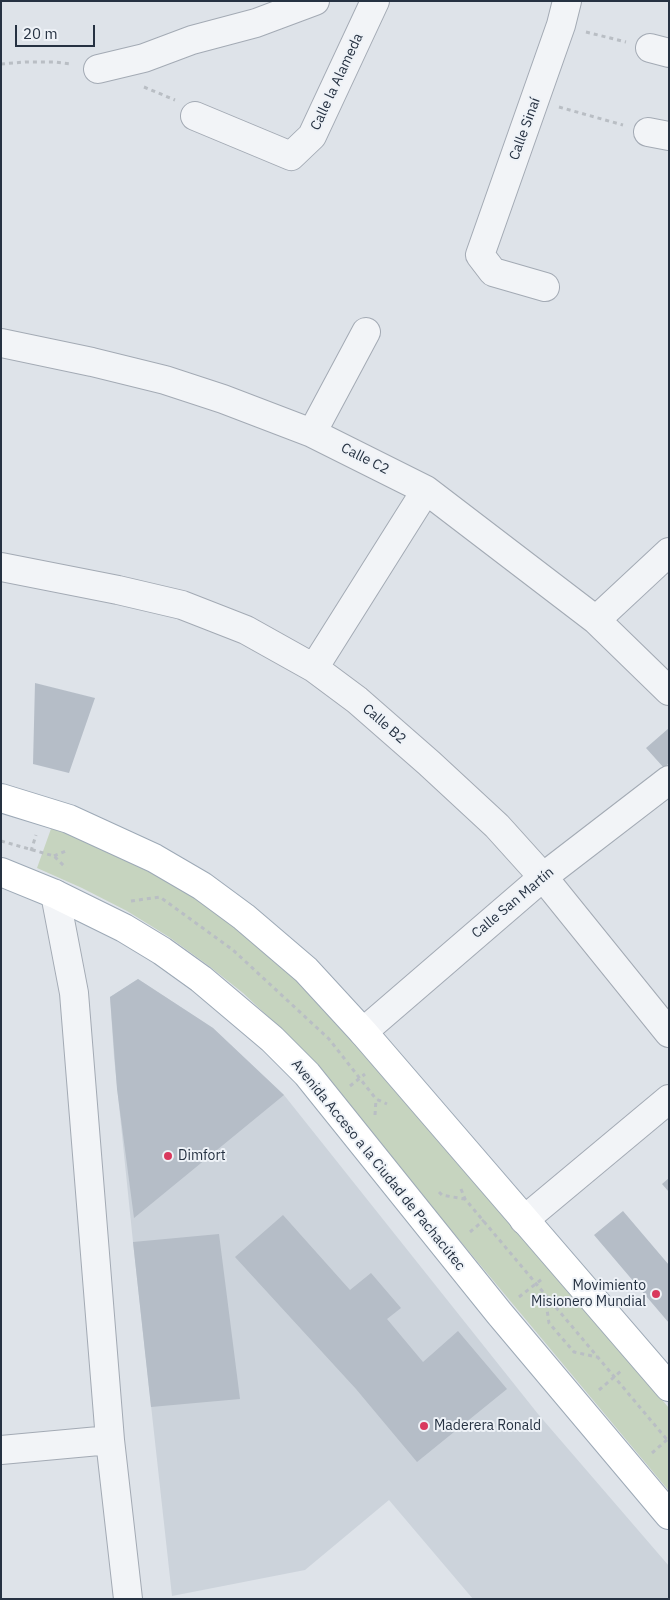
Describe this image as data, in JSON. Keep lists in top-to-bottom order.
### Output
{
  "streets": {
    "main road": ["Avenida Acceso a la Ciudad de Pachacútec"],
    "street": [
      "Calle la Alameda",
      "Calle Sinaí",
      "Calle C2",
      "Calle B2",
      "Calle San Martín"
    ]
  },
  "crossings": [
    ["Calle B2", "Calle San Martín"]
  ],
  "places": ["Dimfort", "Movimiento Misionero Mundial", "Maderera Ronald"],
  "scale_bar": "20 m"
}
